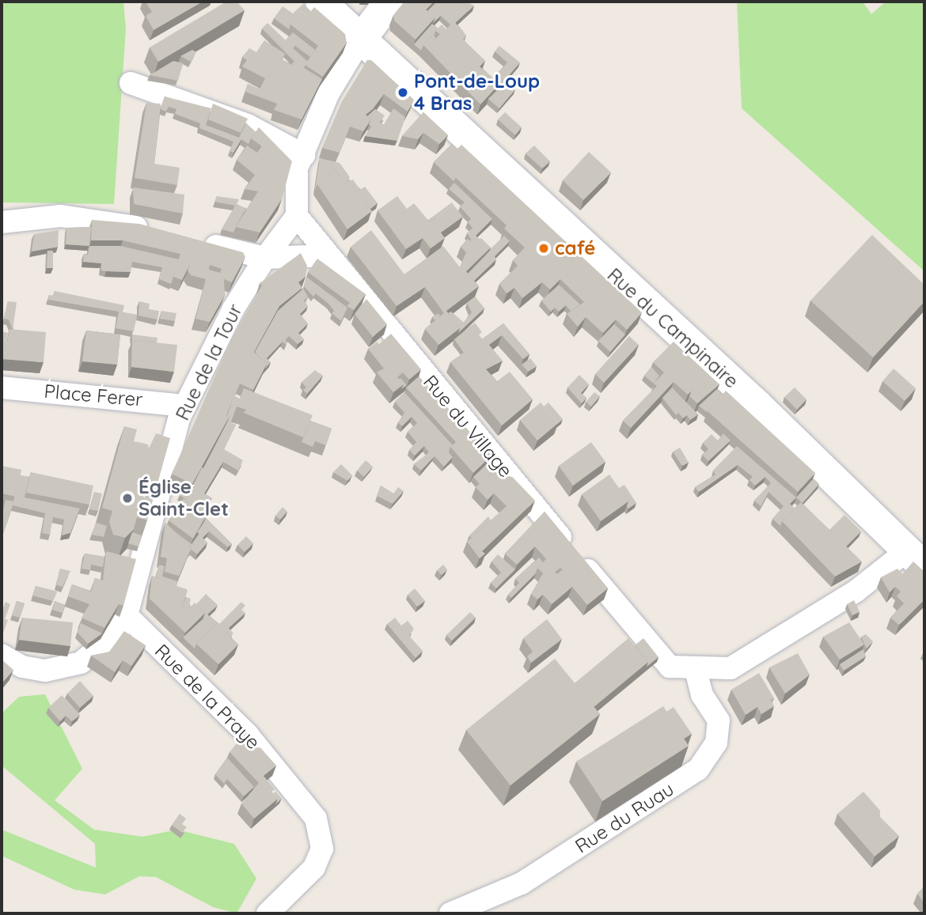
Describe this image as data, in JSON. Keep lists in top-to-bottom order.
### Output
{
  "streets": {
    "main road": ["Rue du Campinaire"],
    "street": [
      "Rue de la Tour",
      "Place Ferer",
      "Rue du Village",
      "Rue de la Praye",
      "Rue du Ruau"
    ]
  },
  "crossings": [
    ["Rue du Campinaire", "Rue du Village"],
    ["Rue de la Tour", "Place Ferer"],
    ["Rue de la Tour", "Rue du Village"],
    ["Rue de la Tour", "Rue de la Praye"],
    ["Rue du Village", "Rue du Ruau"]
  ],
  "places": ["Pont-de-Loup 4 Bras", "café", "Église Saint-Clet"]
}
